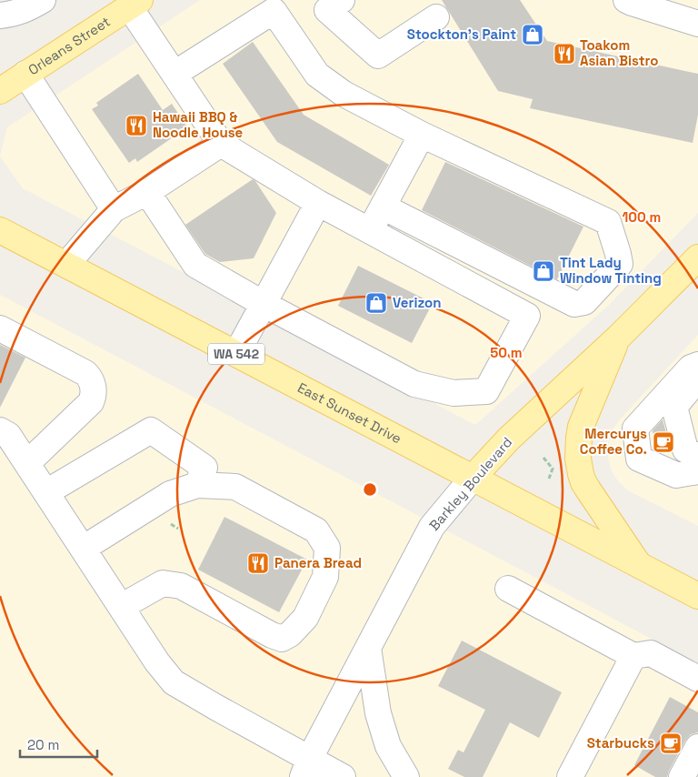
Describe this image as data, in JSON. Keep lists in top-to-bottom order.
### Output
{
  "streets": {
    "main road": [
      "Orleans Street",
      "WA 542",
      "East Sunset Drive",
      "Barkley Boulevard"
    ]
  },
  "crossings": [
    ["East Sunset Drive", "Barkley Boulevard"]
  ],
  "places": {
    "shop": ["Stockton's Paint", "Tint Lady Window Tinting", "Verizon"],
    "restaurant": ["Toakom Asian Bistro", "Hawaii BBQ & Noodle House", "Panera Bread"],
    "cafe": ["Mercurys Coffee Co.", "Starbucks"]
  },
  "scale_bar": "20 m",
  "rings": ["100 m", "50 m"]
}
